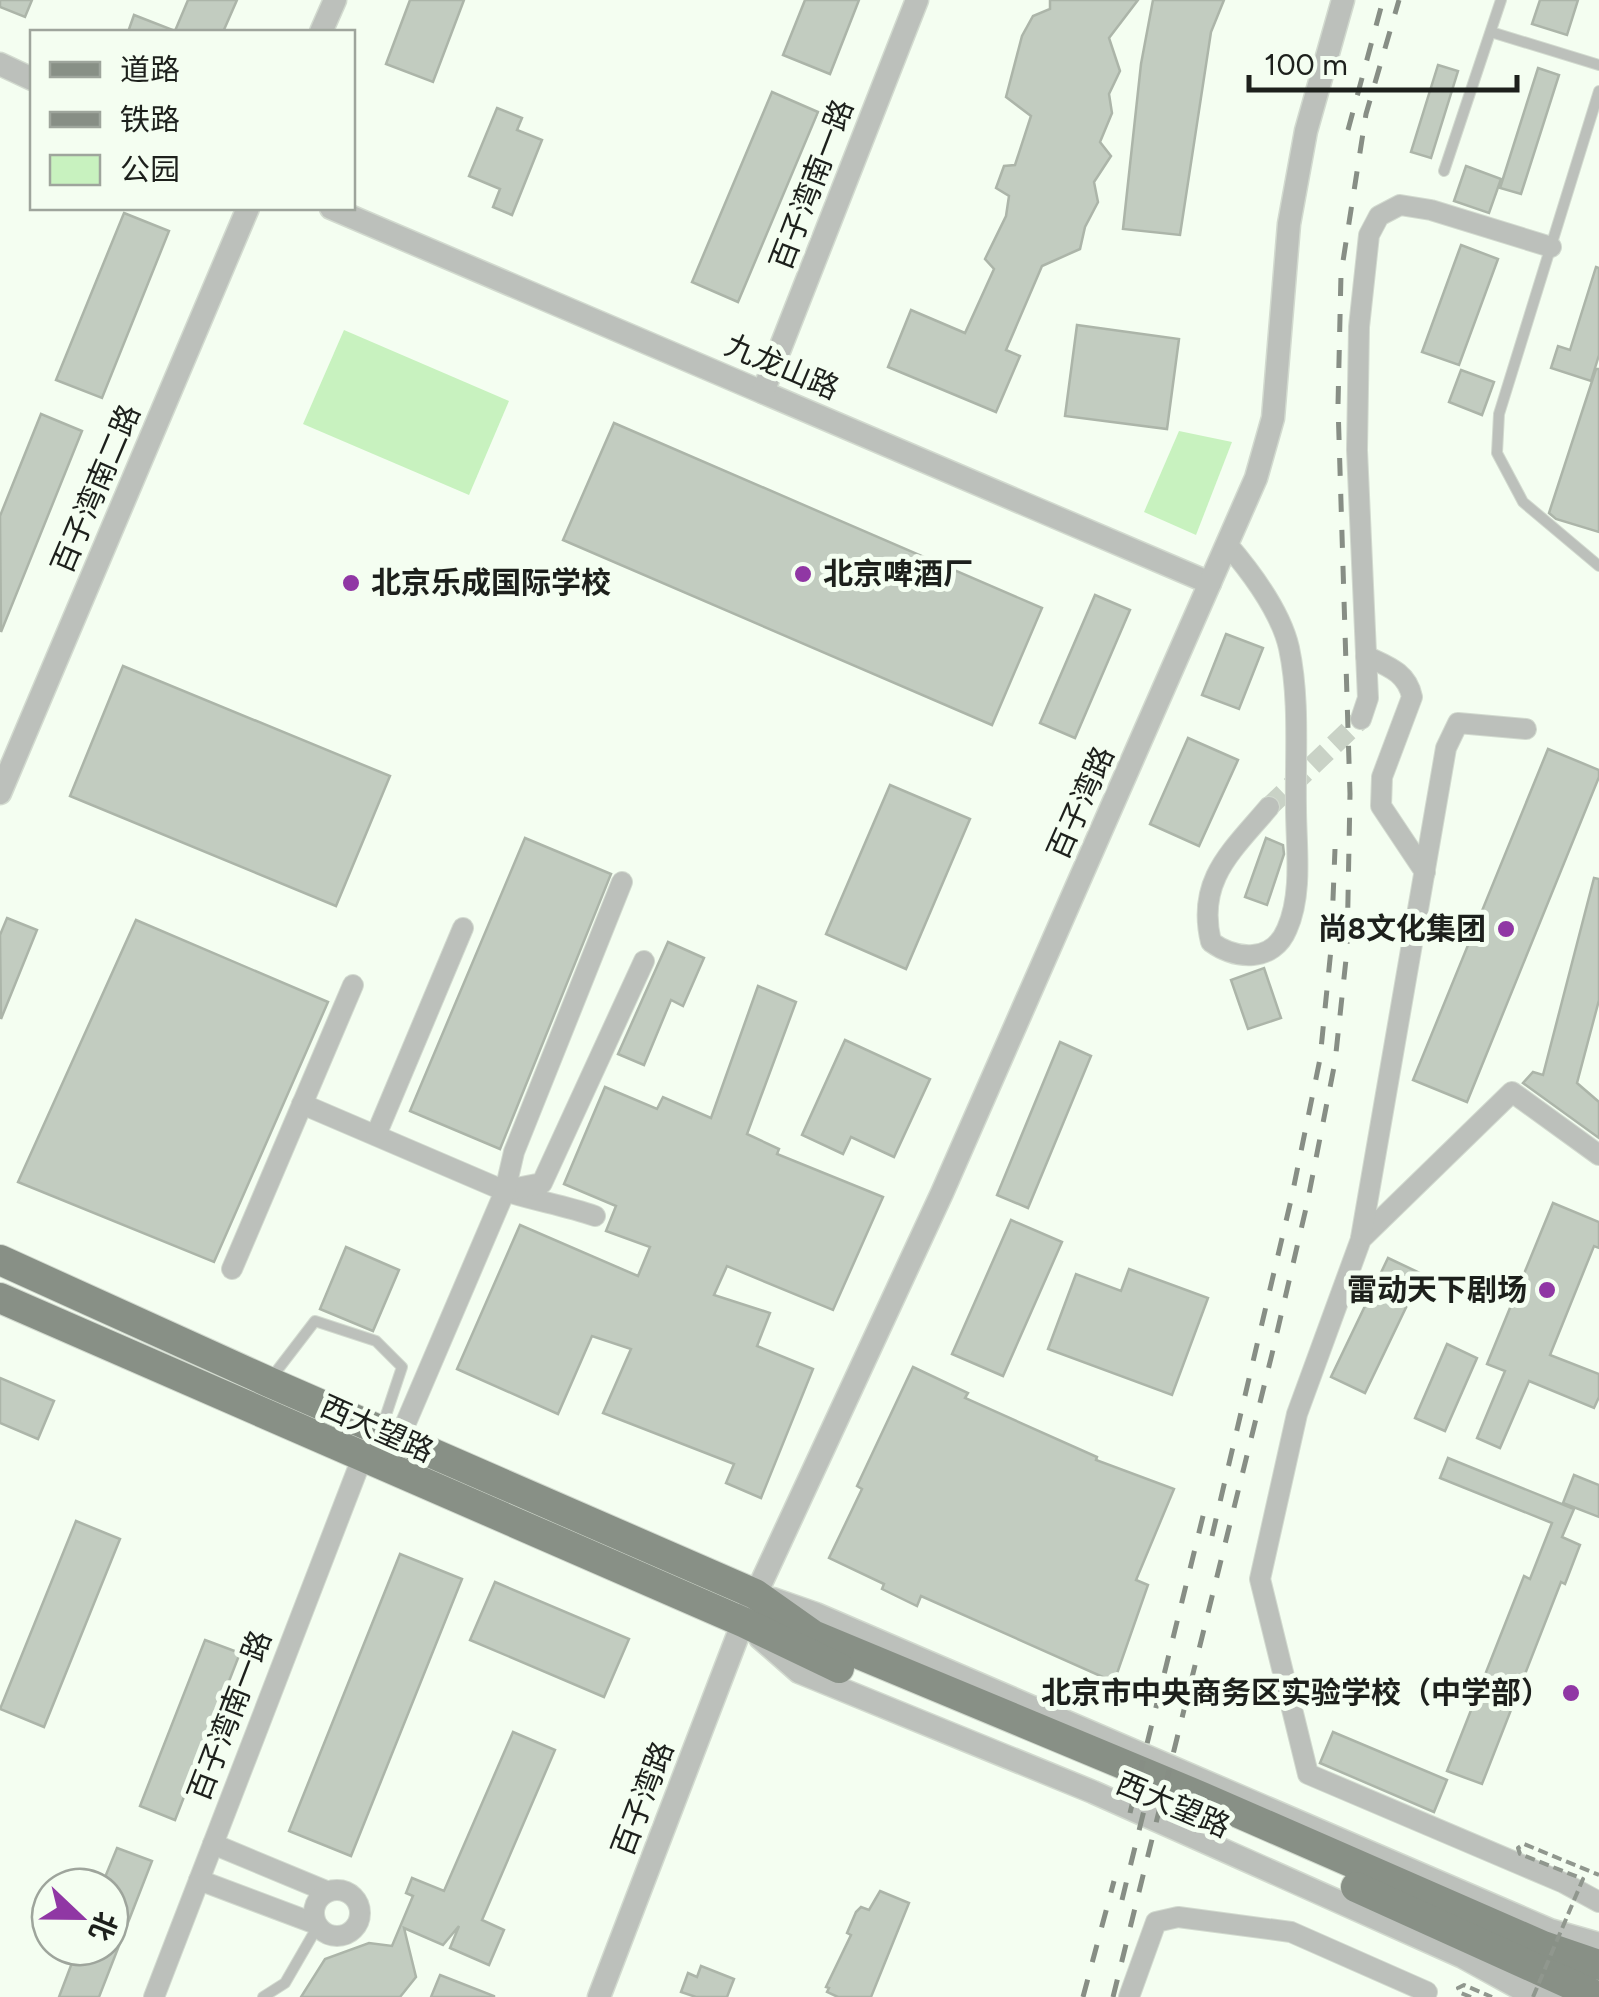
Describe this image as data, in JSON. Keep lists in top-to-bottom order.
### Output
{
  "streets": {
    "main road": ["西大望路"],
    "street": [
      "百子湾南一路",
      "九龙山路",
      "百子湾南二路",
      "百子湾路"
    ]
  },
  "crossings": [
    ["百子湾南一路", "九龙山路"],
    ["百子湾南一路", "西大望路"],
    ["九龙山路", "百子湾路"],
    ["百子湾路", "西大望路"]
  ],
  "places": [
    "北京啤酒厂",
    "北京乐成国际学校",
    "尚8文化集团",
    "雷动天下剧场",
    "北京市中央商务区实验学校（中学部）"
  ],
  "legend": ["道路", "铁路", "公园"],
  "scale_bar": "100 m",
  "north": "right"
}
